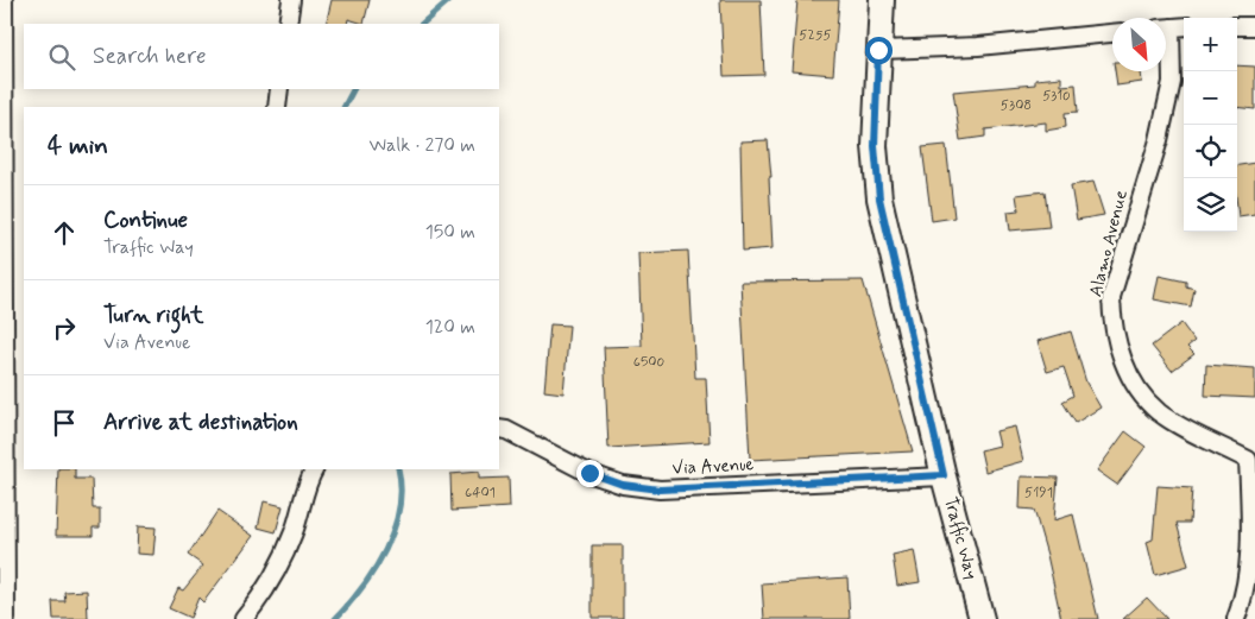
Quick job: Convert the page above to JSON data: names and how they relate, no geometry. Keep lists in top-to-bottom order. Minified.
{"streets":{"street":["Alamo Avenue","Via Avenue","Traffic Way"]},"crossings":[["Via Avenue","Traffic Way"]],"house_numbers":["5255","5310","5308","6500","6401","5191"],"north":"bottom right","page":{"map_buttons":["+","−"],"search":"Search here","heading":["4 min","Walk · 270 m"],"list":[["Continue","Traffic Way","150 m"],["Turn right","Via Avenue","120 m"],"Arrive at destination"]}}
